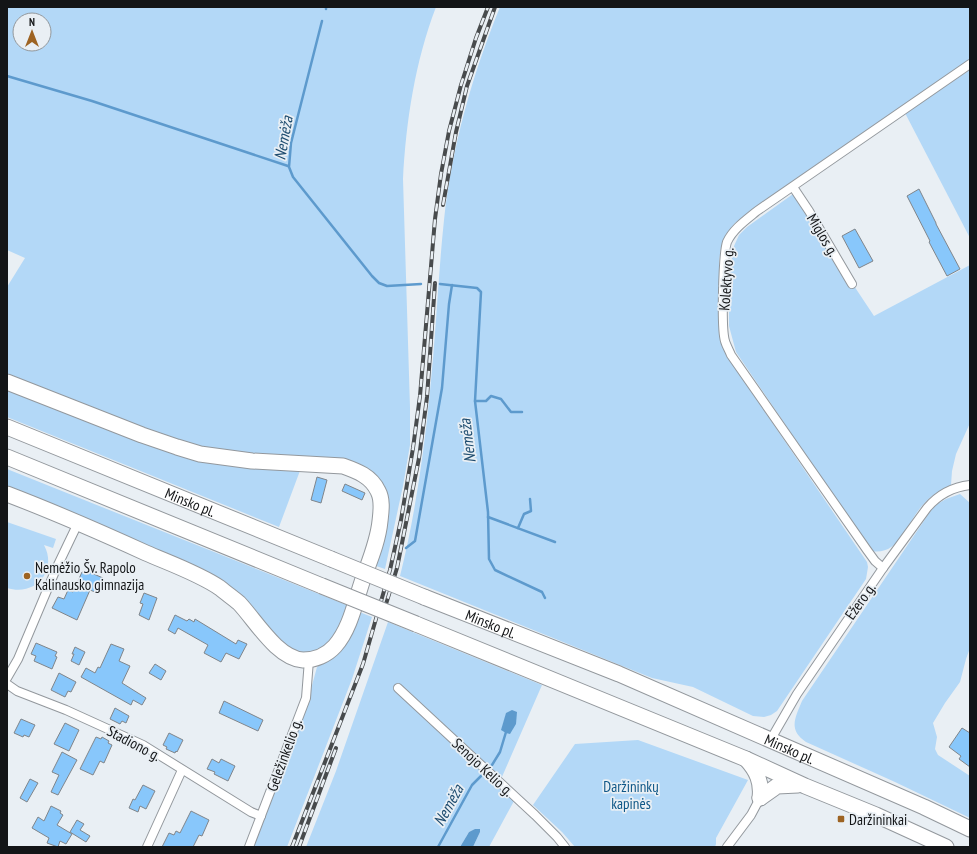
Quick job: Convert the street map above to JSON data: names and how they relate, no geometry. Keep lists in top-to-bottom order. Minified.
{"streets":{"highway":["Minsko pl."],"street":["Miglos g.","Kolektyvo g.","Ežero g.","Stadiono g.","Geležinkelio g.","Senojo Kelio g."]},"crossings":[["Miglos g.","Kolektyvo g."],["Kolektyvo g.","Ežero g."],["Minsko pl.","Ežero g."],["Stadiono g.","Geležinkelio g."]],"water":["Nemėža"],"parks":["Daržininkų kapinės"],"places":{"other":["Nemėžio Šv. Rapolo Kalinausko gimnazija"],"transit":["Daržininkai"]},"north":"top"}
